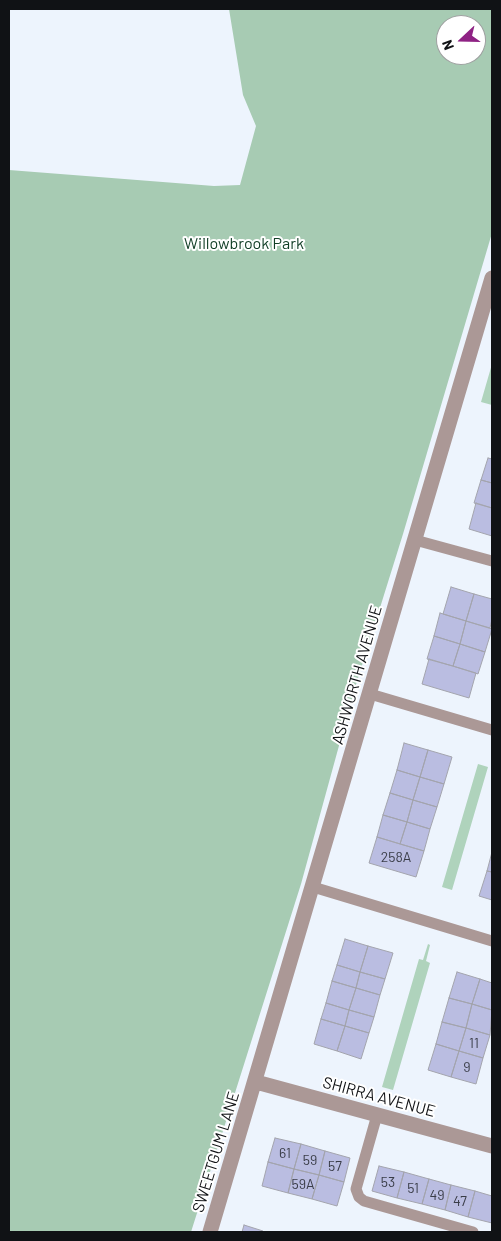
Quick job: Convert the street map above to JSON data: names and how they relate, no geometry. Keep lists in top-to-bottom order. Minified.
{"streets":{"street":["ASHWORTH AVENUE","SHIRRA AVENUE","SWEETGUM LANE"]},"crossings":[["ASHWORTH AVENUE","SHIRRA AVENUE"],["ASHWORTH AVENUE","SWEETGUM LANE"],["SHIRRA AVENUE","SWEETGUM LANE"]],"parks":["Willowbrook Park"],"house_numbers":["258A","11","9","61","59","57","53","59A","51","49","47"],"north":"left"}
